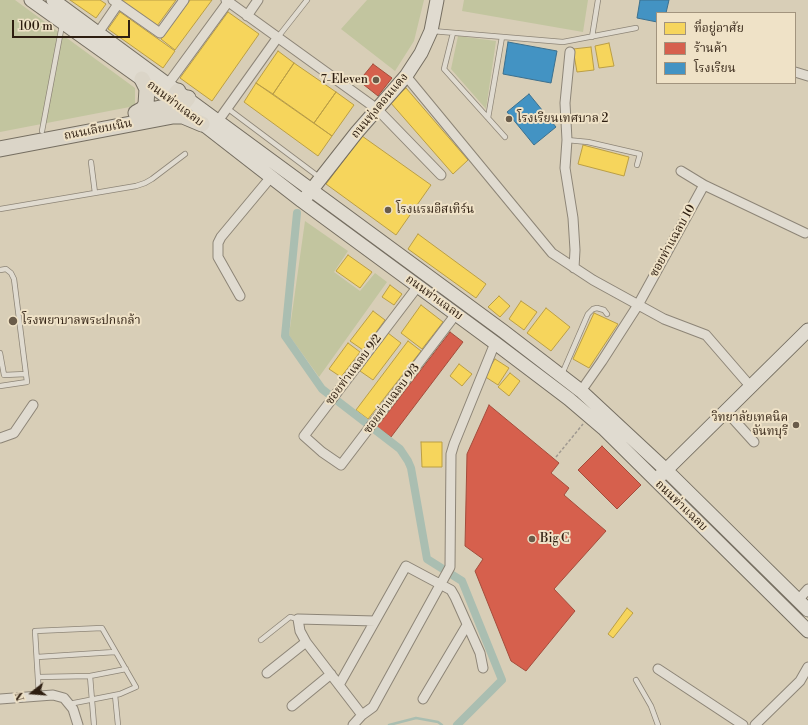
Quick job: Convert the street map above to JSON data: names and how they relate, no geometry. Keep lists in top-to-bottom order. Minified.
{"streets":{"main road":["ถนนท่าแฉลบ","ถนนทุ่งดอนแดง","ถนนเลียบเนิน"],"street":["ซอยท่าแฉลบ 10","ซอยท่าแฉลบ 9/2","ซอยท่าแฉลบ 9/3"]},"crossings":[["ถนนท่าแฉลบ","ถนนทุ่งดอนแดง"],["ถนนท่าแฉลบ","ถนนเลียบเนิน"],["ถนนท่าแฉลบ","ซอยท่าแฉลบ 10"],["ถนนท่าแฉลบ","ซอยท่าแฉลบ 9/2"],["ถนนท่าแฉลบ","ซอยท่าแฉลบ 9/3"],["ซอยท่าแฉลบ 9/2","ซอยท่าแฉลบ 9/3"]],"places":["7-Eleven","โรงเรียนเทศบาล 2","โรงแรมอีสเทิร์น","โรงพยาบาลพระปกเกล้า","วิทยาลัยเทคนิค จันทบุรี","Big C"],"legend":["ที่อยู่อาศัย","ร้านค้า","โรงเรียน"],"scale_bar":"100 m","north":"left"}
